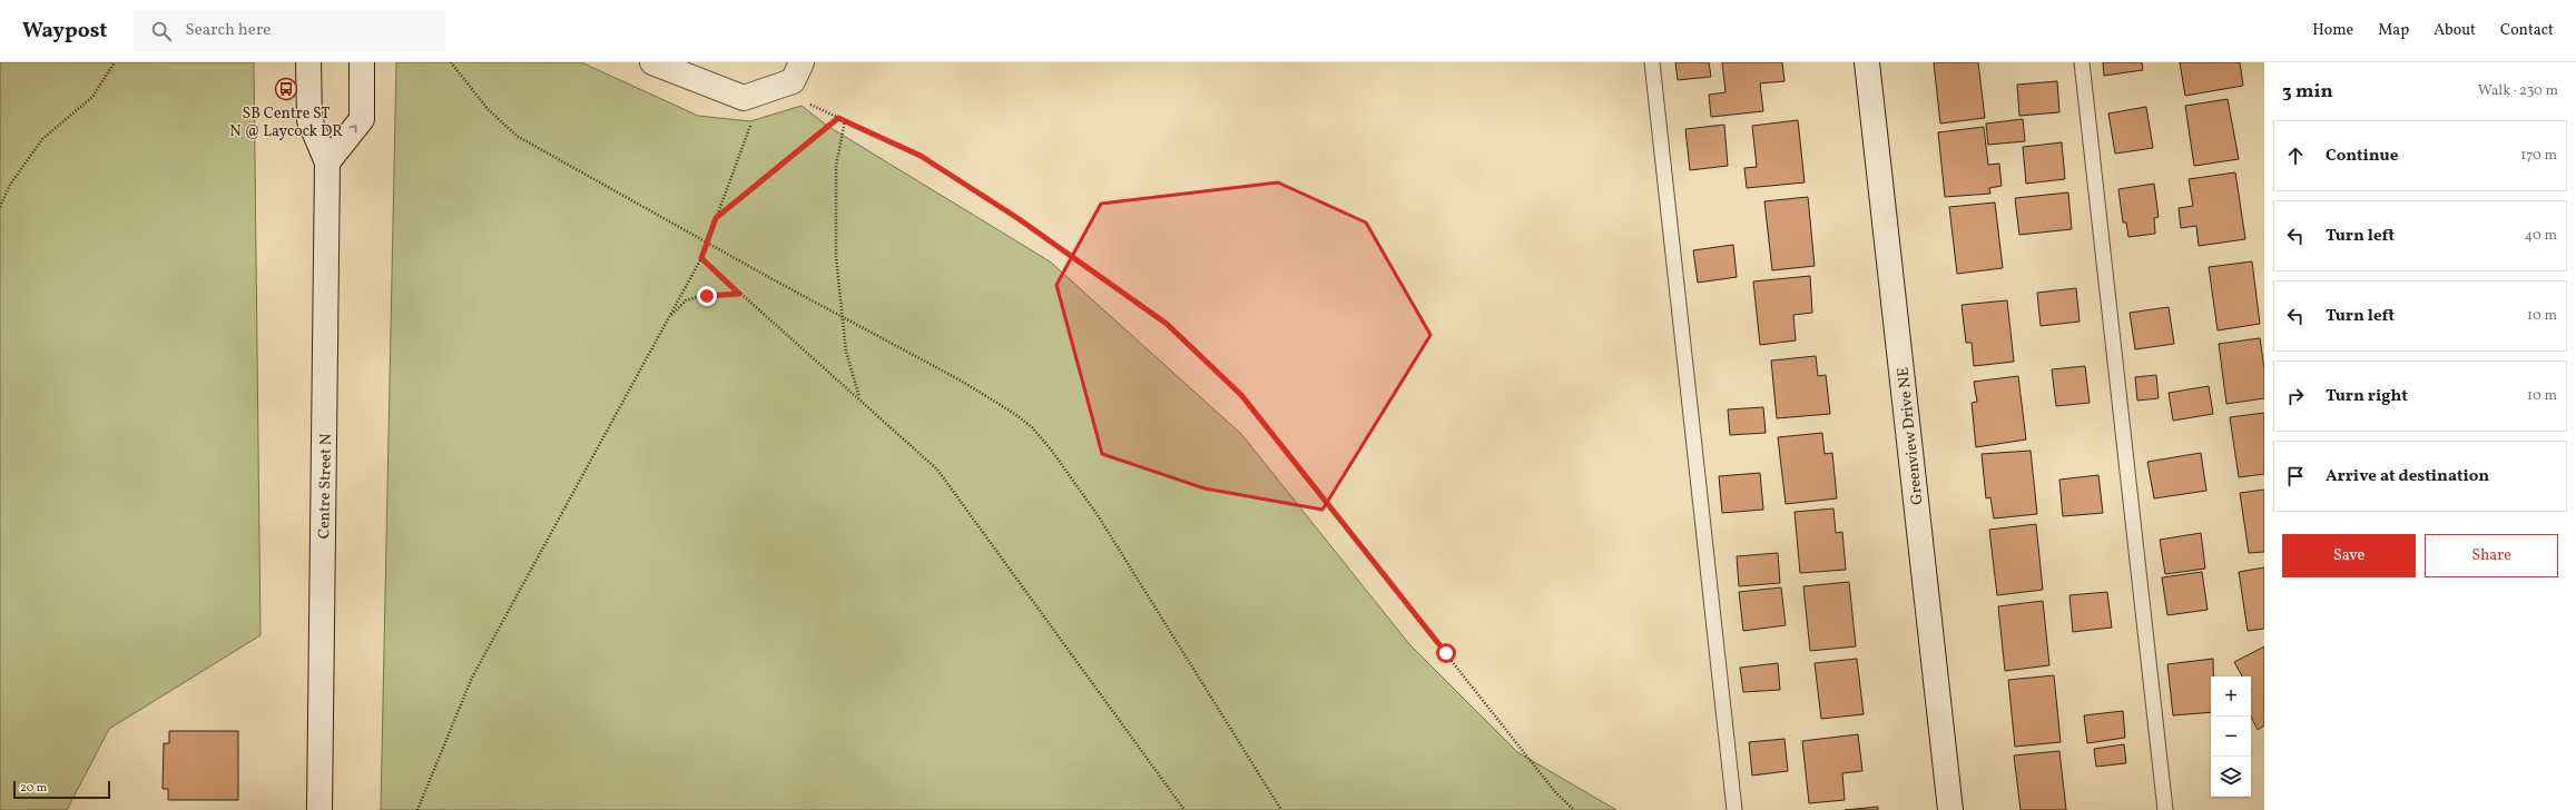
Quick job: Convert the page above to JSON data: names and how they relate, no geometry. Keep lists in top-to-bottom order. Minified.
{"streets":{"street":["Greenview Drive NE","Centre Street N"]},"places":{"bus stop":["SB Centre ST N @ Laycock DR"]},"scale_bar":"20 m","page":{"header":"Waypost","search":"Search here","nav":["Home","Map","About","Contact"],"heading":["3 min","Walk · 230 m"],"list":[["Continue","170 m"],["Turn left","40 m"],["Turn left","10 m"],["Turn right","10 m"],"Arrive at destination"],"buttons":["Save","Share"],"map_buttons":["+","−"],"scale":"20 m"}}
